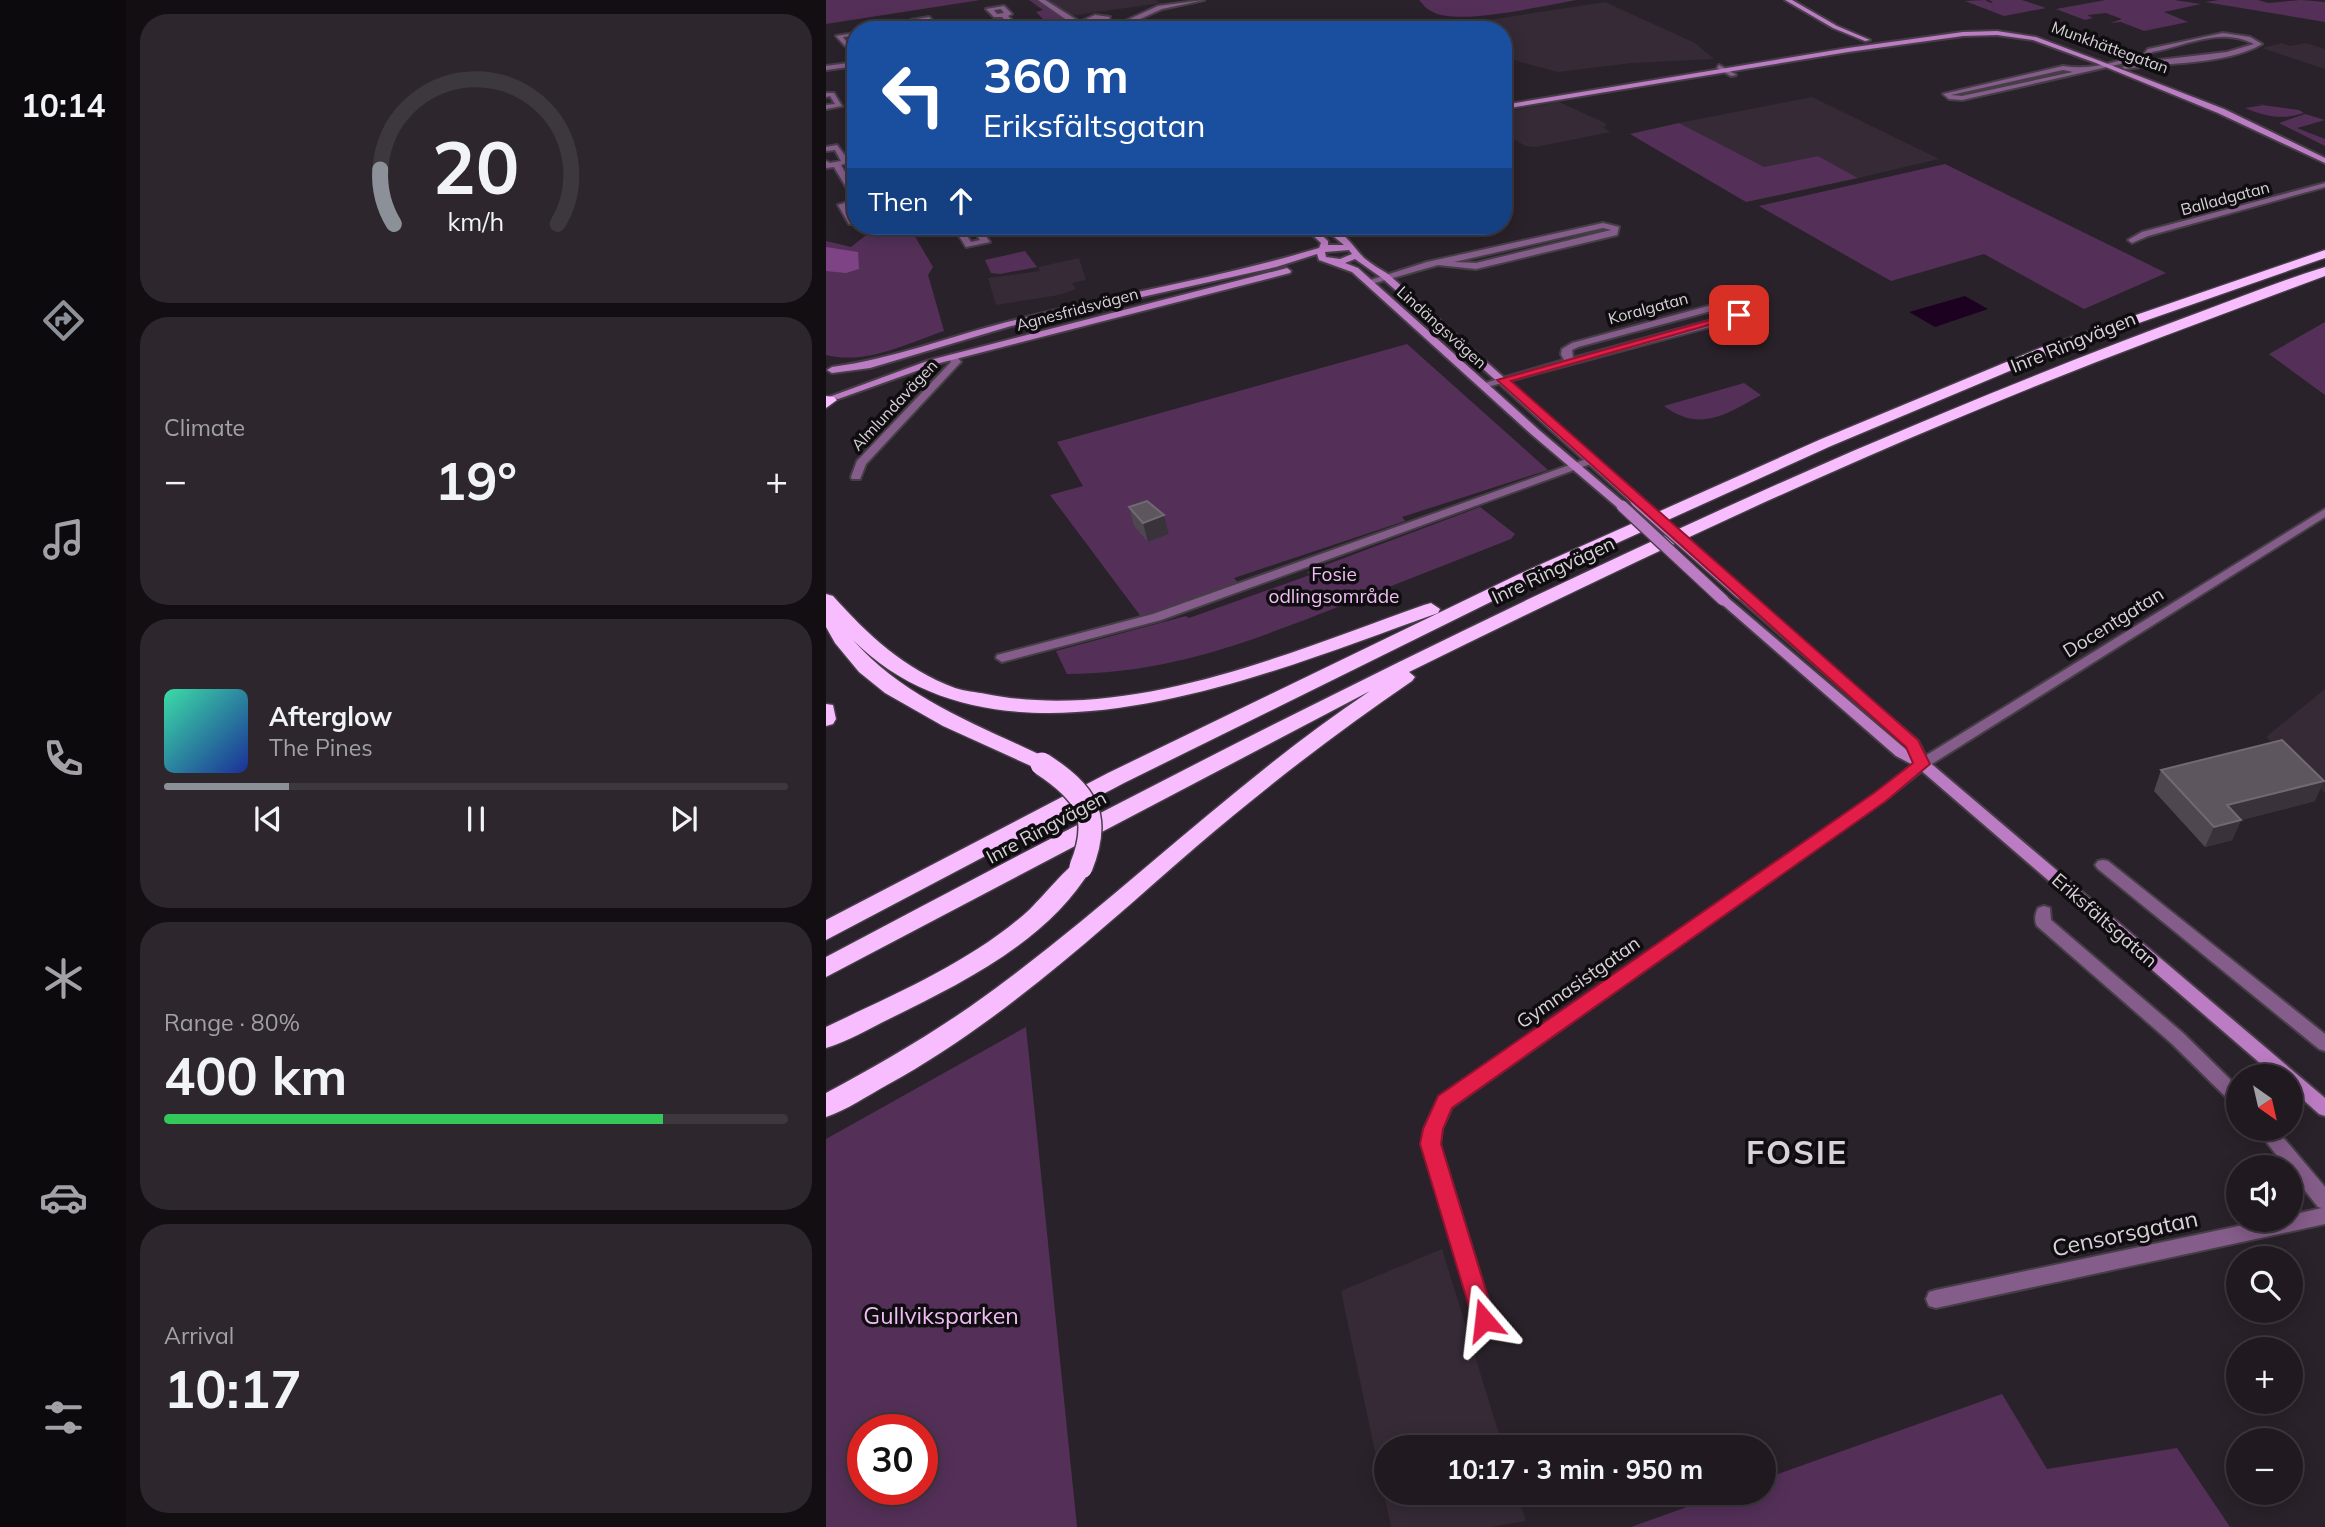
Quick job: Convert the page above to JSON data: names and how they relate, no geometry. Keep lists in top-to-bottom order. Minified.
{"streets":{"highway":["Inre Ringvägen"],"street":["Munkhättegatan","Balladgatan","Koralgatan","Agnesfridsvägen","Lindängsvägen","Almlundavägen","Docentgatan","Eriksfältsgatan","Gymnasistgatan","Censorsgatan"]},"crossings":[["Koralgatan","Lindängsvägen"],["Agnesfridsvägen","Lindängsvägen"],["Agnesfridsvägen","Almlundavägen"],["Lindängsvägen","Eriksfältsgatan"],["Docentgatan","Eriksfältsgatan"],["Docentgatan","Gymnasistgatan"],["Eriksfältsgatan","Gymnasistgatan"]],"districts":["FOSIE"],"parks":["Fosie odlingsområde","Gullviksparken"],"north":"bottom right","page":{"tabs":"10:14","turn":["360 m","Eriksfältsgatan"],"then":"Then","tile":["Climate",["Range · 80%","400 km"],["Arrival","10:17"]],"heat":["−","19°","+"],"song":["Afterglow","The Pines"],"map_buttons":["+","−"],"limit":"30","trip":"10:17 · 3 min · 950 m","gauge":["20","km/h"]}}
